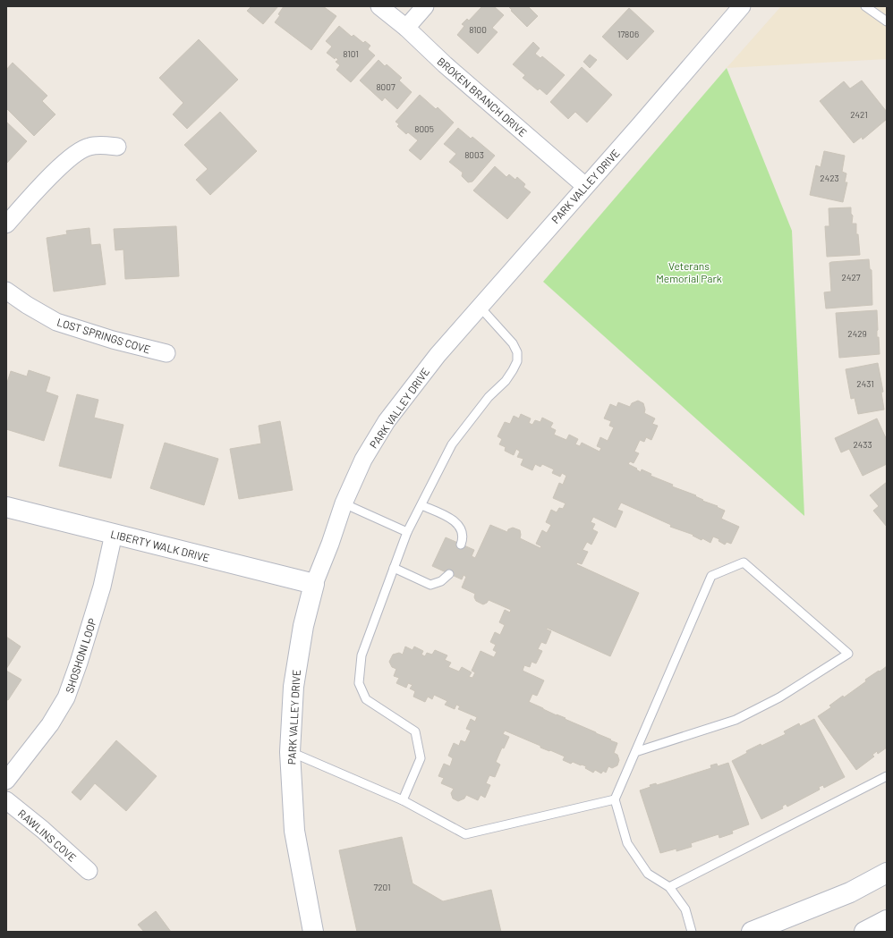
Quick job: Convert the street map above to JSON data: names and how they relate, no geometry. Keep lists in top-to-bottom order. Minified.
{"streets":{"street":["BROKEN BRANCH DRIVE","PARK VALLEY DRIVE","LOST SPRINGS COVE","LIBERTY WALK DRIVE","SHOSHONI LOOP","RAWLINS COVE"]},"crossings":[["BROKEN BRANCH DRIVE","PARK VALLEY DRIVE"],["PARK VALLEY DRIVE","LIBERTY WALK DRIVE"],["LIBERTY WALK DRIVE","SHOSHONI LOOP"]],"parks":["Veterans Memorial Park"],"house_numbers":["8100","17806","8101","8007","2421","8005","8003","2423","2427","2429","2431","2433","7201"]}
